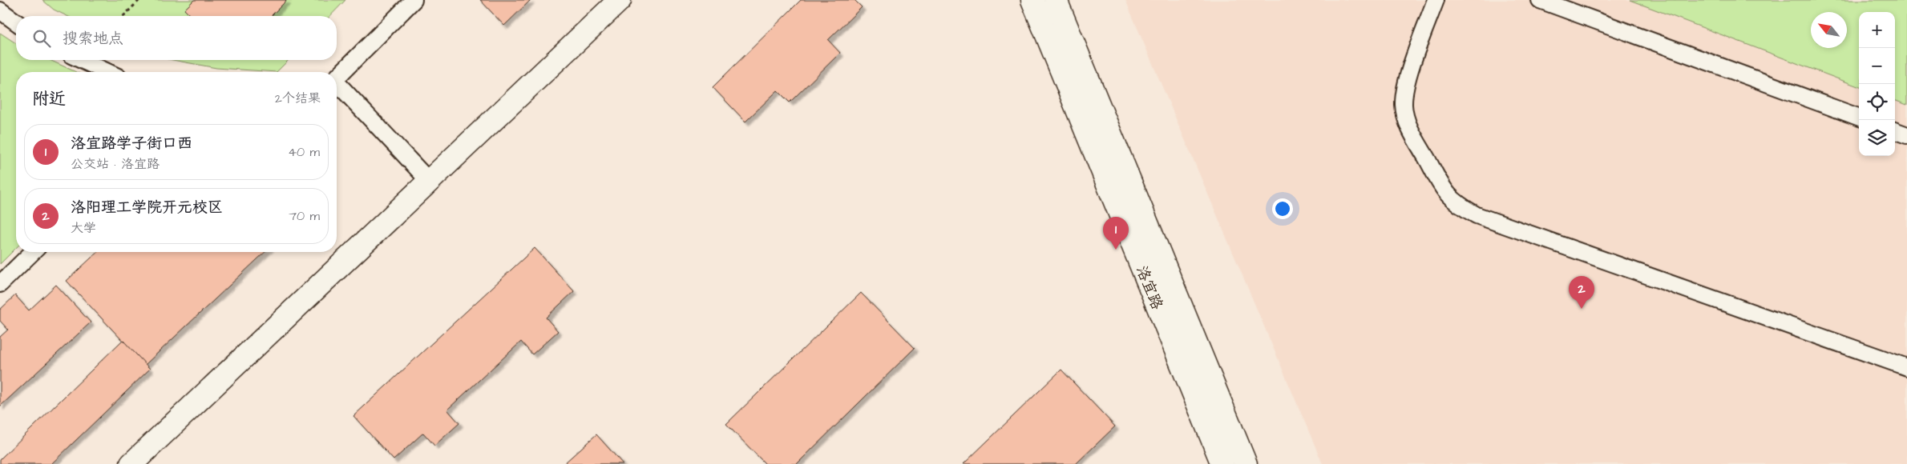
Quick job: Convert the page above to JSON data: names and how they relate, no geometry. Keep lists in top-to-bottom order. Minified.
{"streets":{"street":["洛宜路"]},"north":"top left","page":{"map_buttons":["+","−"],"search":"搜索地点","heading":["附近","2个结果"],"list":[{"mark":"1","name":"洛宜路学子街口西","note":"公交站 · 洛宜路","value":"40 m"},{"mark":"2","name":"洛阳理工学院开元校区","note":"大学","value":"70 m"}],"pins":["1","2"]}}
